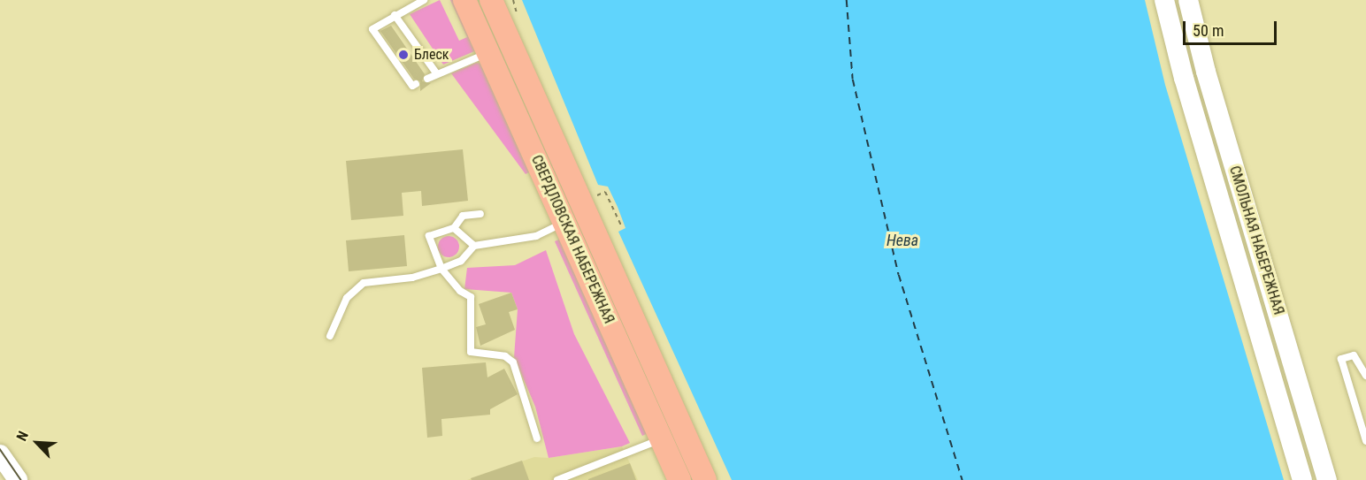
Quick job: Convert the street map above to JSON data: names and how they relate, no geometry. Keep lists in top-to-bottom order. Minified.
{"streets":{"main road":["СВЕРДЛОВСКАЯ НАБЕРЕЖНАЯ","СМОЛЬНАЯ НАБЕРЕЖНАЯ"]},"water":["Нева"],"places":["Блеск"],"scale_bar":"50 m","north":"top left"}
